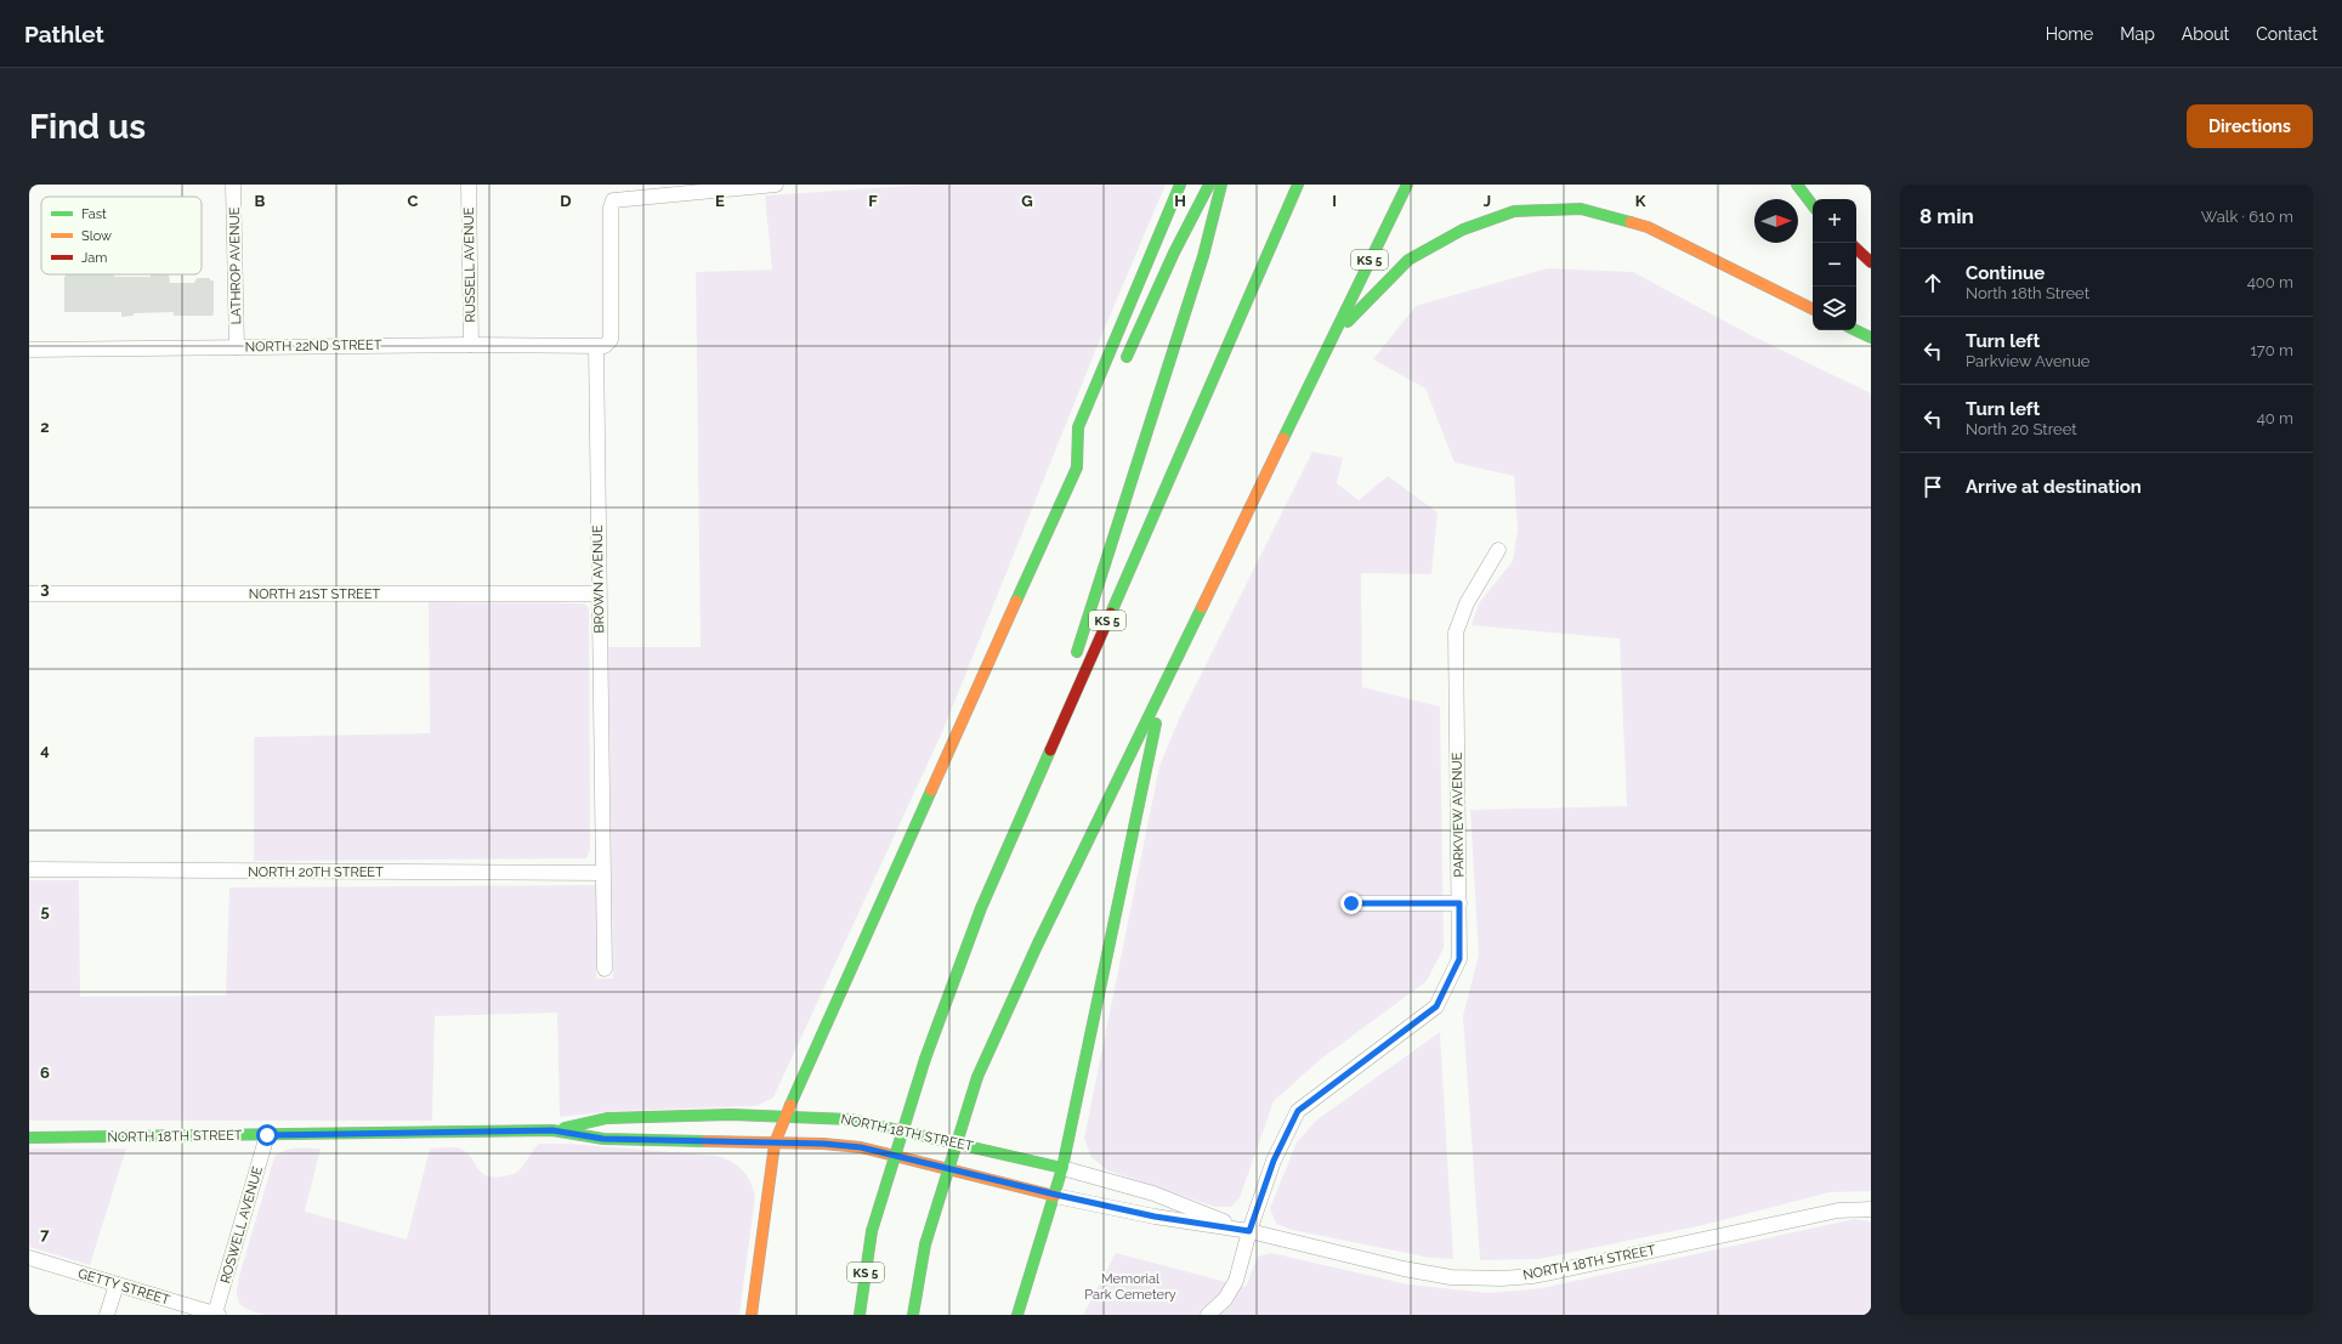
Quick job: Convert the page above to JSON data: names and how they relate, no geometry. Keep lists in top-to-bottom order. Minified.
{"streets":{"main road":["KS 5","NORTH 18TH STREET"],"street":["RUSSELL AVENUE","LATHROP AVENUE","NORTH 22ND STREET","BROWN AVENUE","NORTH 21ST STREET","PARKVIEW AVENUE","NORTH 20TH STREET","ROSWELL AVENUE","GETTY STREET"]},"crossings":[["RUSSELL AVENUE","NORTH 22ND STREET"],["LATHROP AVENUE","NORTH 22ND STREET"],["NORTH 22ND STREET","BROWN AVENUE"],["BROWN AVENUE","NORTH 21ST STREET"],["BROWN AVENUE","NORTH 20TH STREET"],["PARKVIEW AVENUE","NORTH 18TH STREET"],["NORTH 18TH STREET","ROSWELL AVENUE"],["ROSWELL AVENUE","GETTY STREET"]],"parks":["Memorial Park Cemetery"],"legend":["Fast","Slow","Jam"],"north":"right","page":{"header":"Pathlet","nav":["Home","Map","About","Contact"],"buttons":"Directions","title":"Find us","heading":["8 min","Walk · 610 m"],"map_buttons":["+","−"],"list":[["Continue","North 18th Street","400 m"],["Turn left","Parkview Avenue","170 m"],["Turn left","North 20 Street","40 m"],"Arrive at destination"]},"grid":{"columns":["B","C","D","E","F","G","H","I","J","K"],"rows":["2","3","4","5","6","7"]}}
